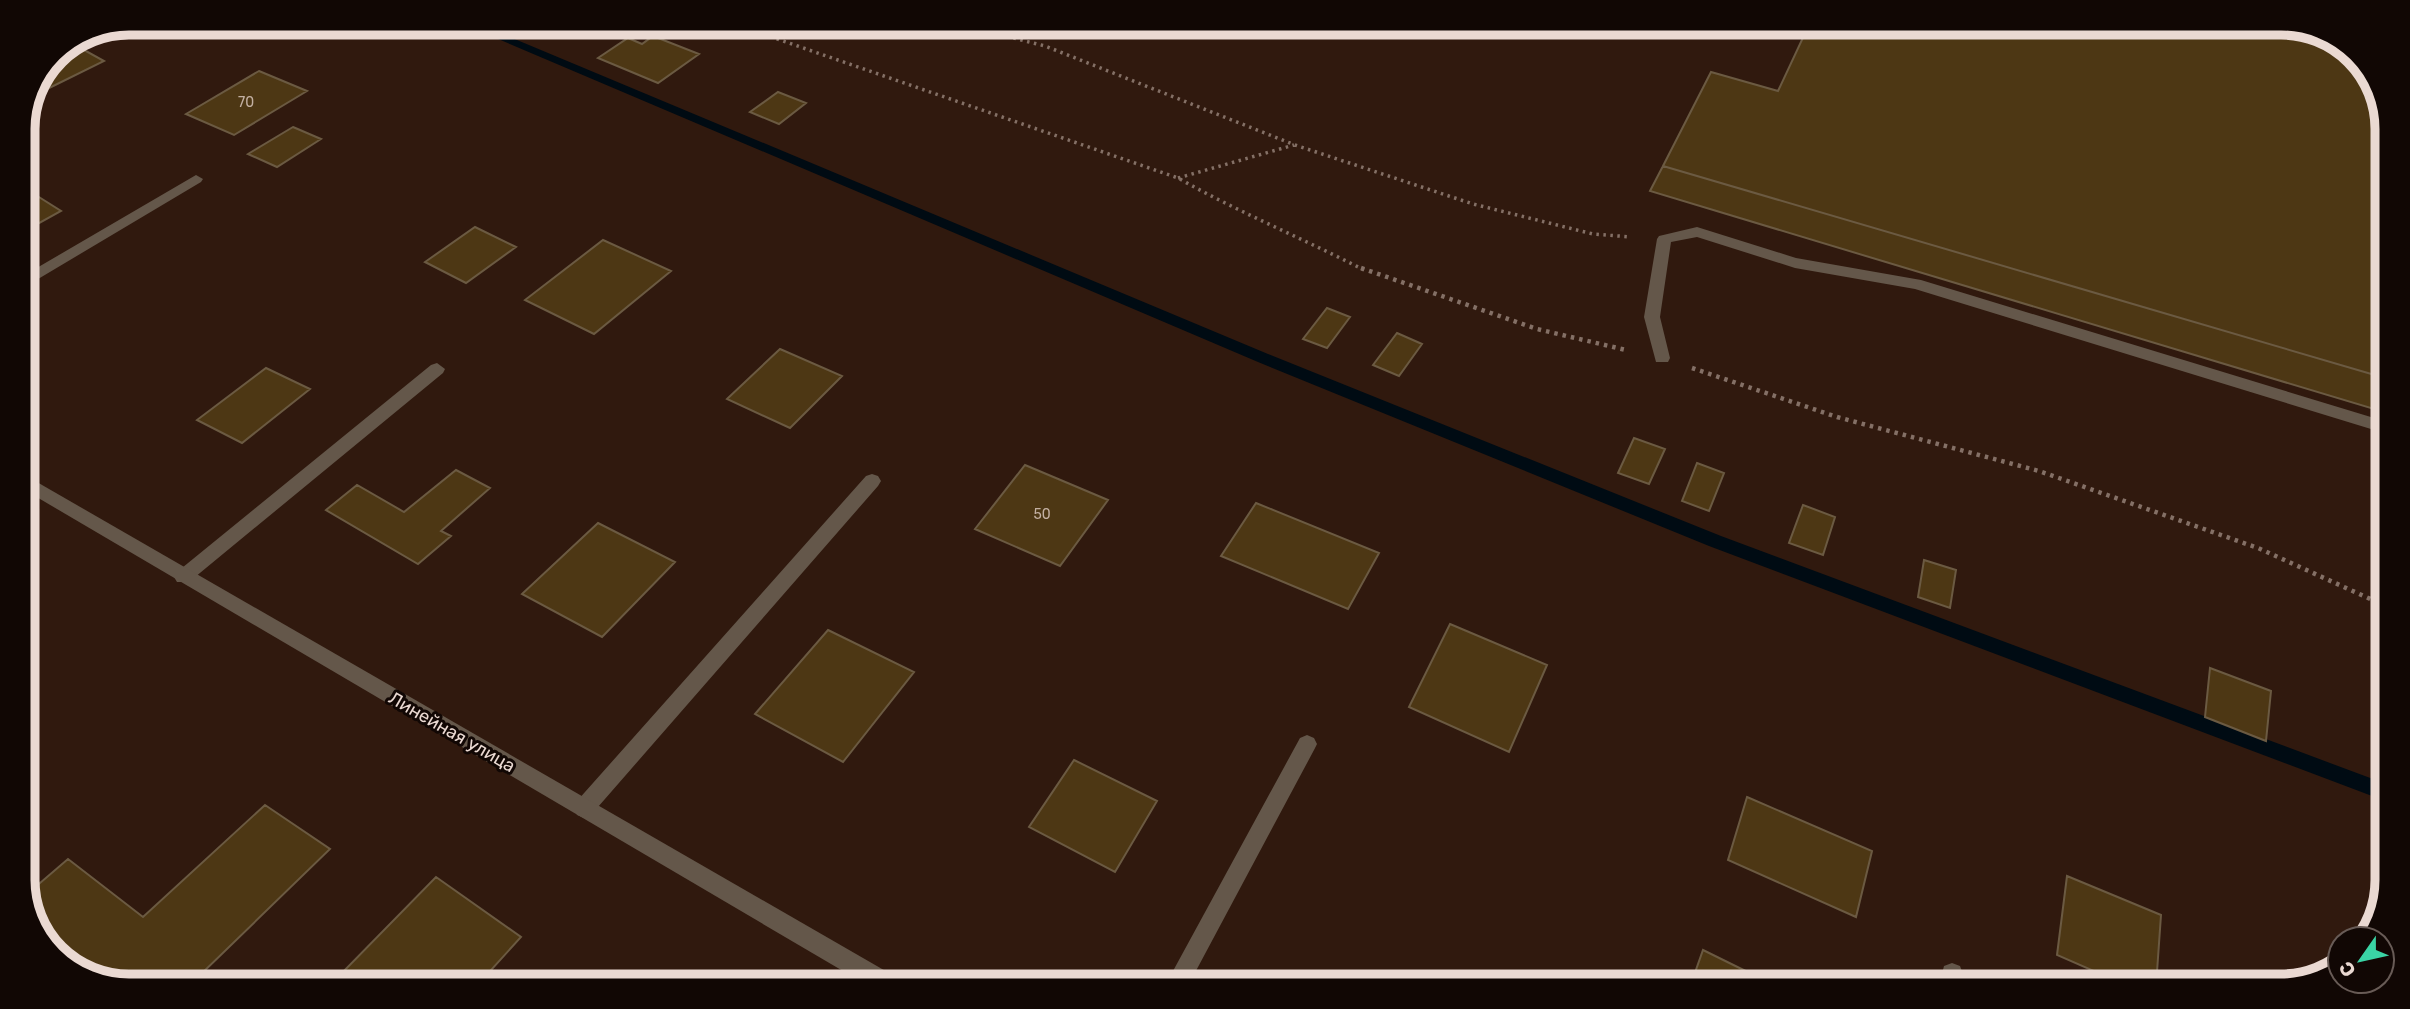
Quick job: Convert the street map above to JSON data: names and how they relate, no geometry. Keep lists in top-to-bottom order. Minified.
{"streets":{"street":["Линейная улица"]},"house_numbers":["70","50"],"north":"bottom left"}
